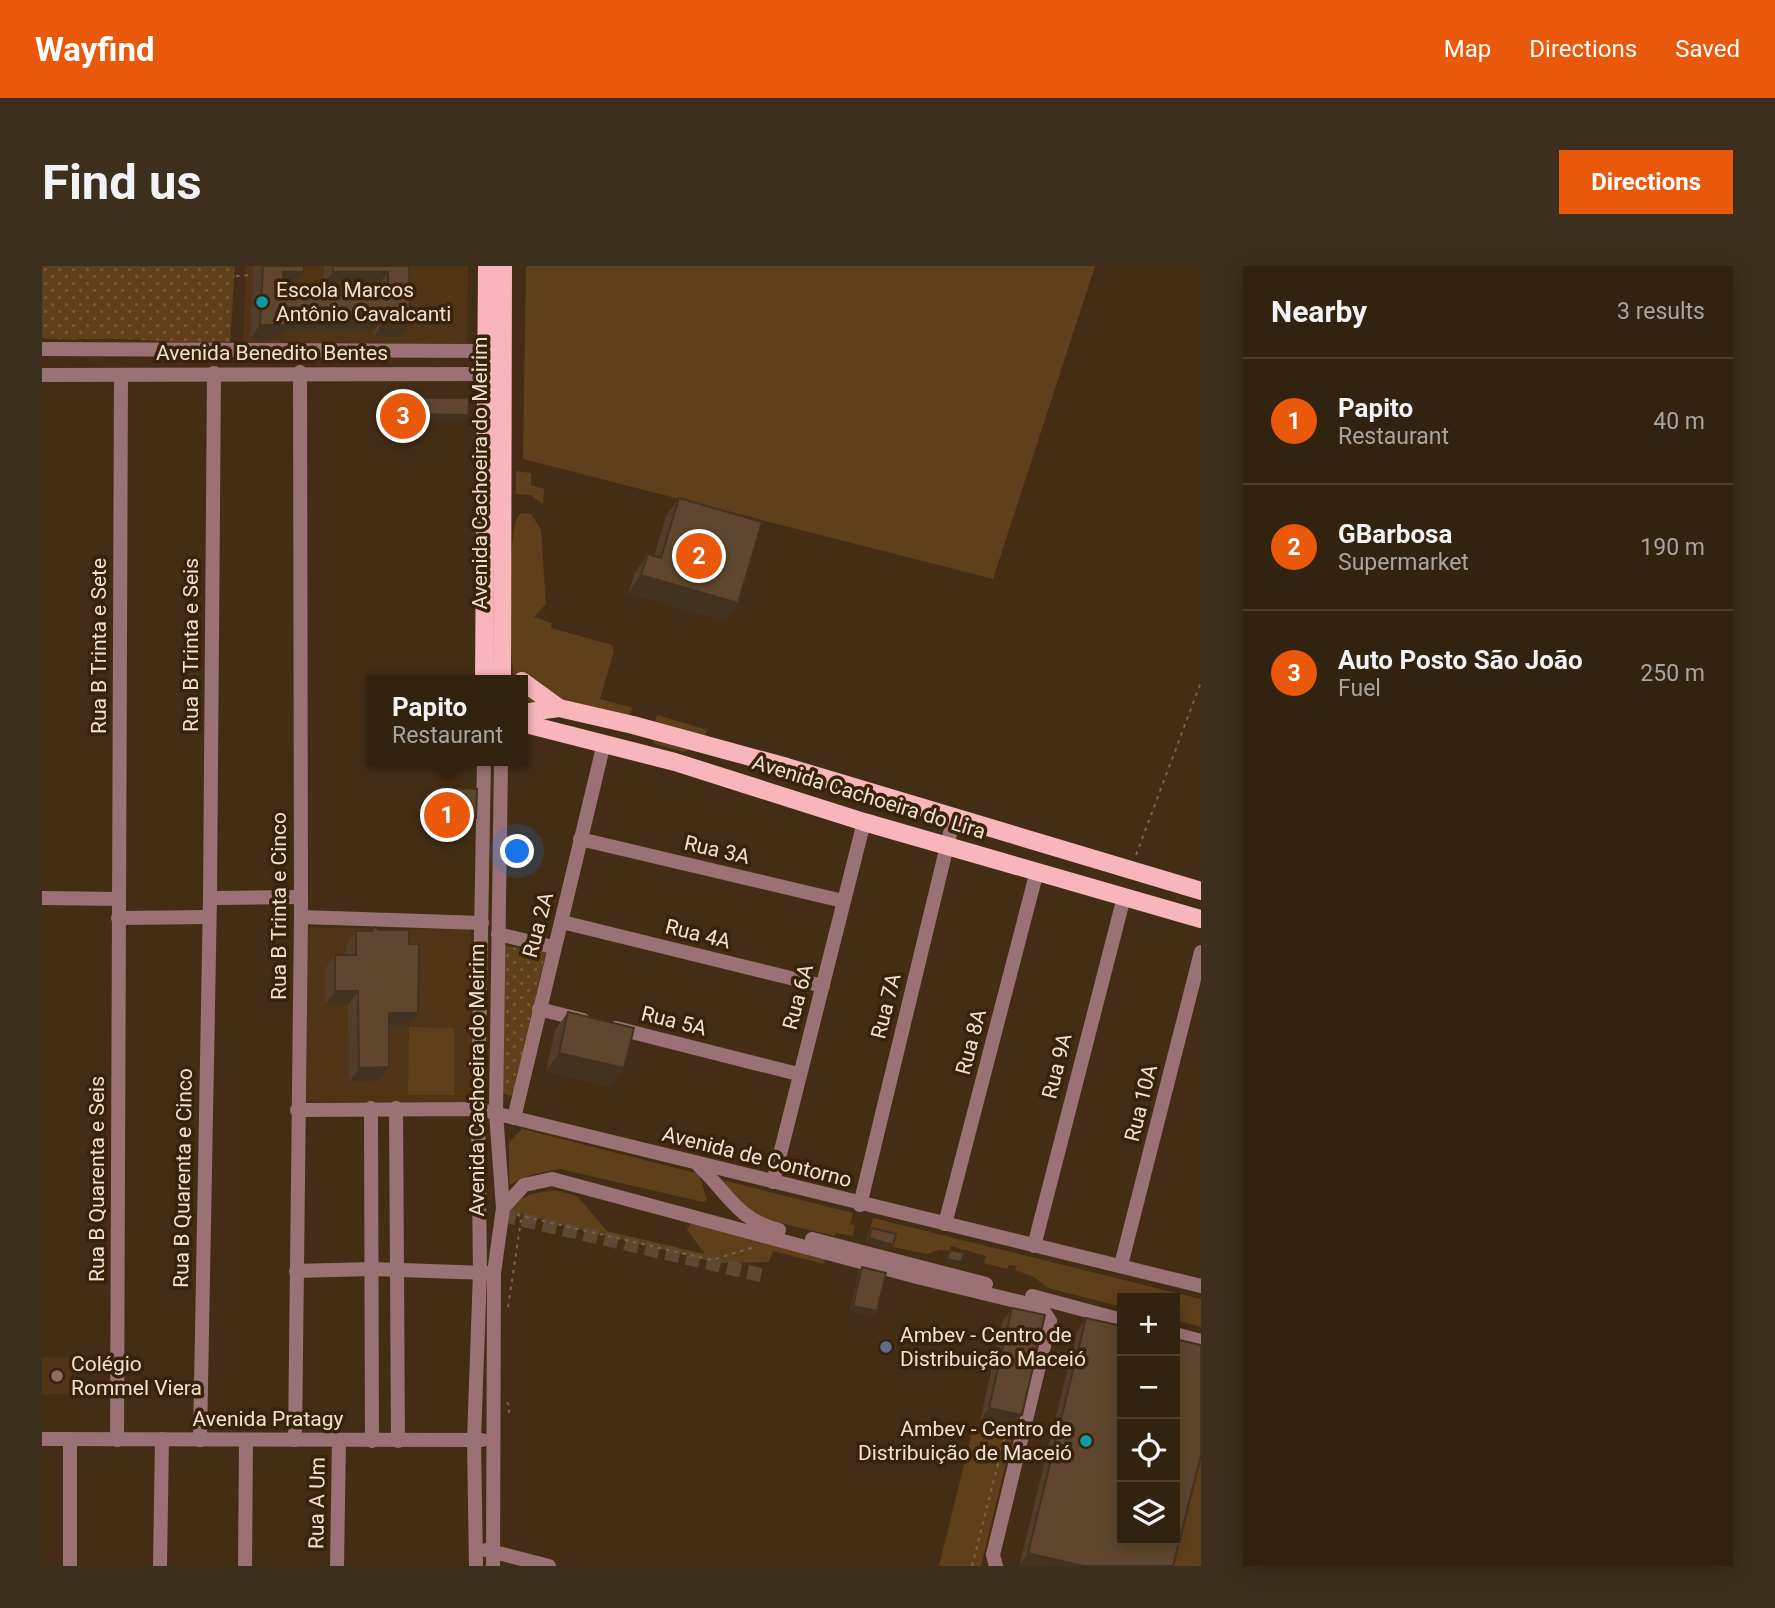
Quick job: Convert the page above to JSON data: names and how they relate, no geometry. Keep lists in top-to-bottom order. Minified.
{"streets":{"main road":["Avenida Cachoeira do Meirim","Avenida Cachoeira do Lira"],"street":["Avenida Benedito Bentes","Rua B Trinta e Seis","Rua B Trinta e Sete","Rua 3A","Rua B Trinta e Cinco","Rua 2A","Rua 4A","Rua 6A","Rua 7A","Rua 5A","Rua 8A","Rua 9A","Rua 10A","Avenida de Contorno","Rua B Quarenta e Cinco","Rua B Quarenta e Seis","Avenida Pratagy","Rua A Um"]},"crossings":[["Avenida Benedito Bentes","Avenida Cachoeira do Meirim"],["Avenida Benedito Bentes","Rua B Trinta e Seis"],["Avenida Benedito Bentes","Rua B Trinta e Sete"],["Avenida Benedito Bentes","Rua B Trinta e Cinco"],["Avenida Cachoeira do Meirim","Avenida de Contorno"],["Avenida Cachoeira do Meirim","Avenida Pratagy"],["Rua B Trinta e Seis","Rua B Quarenta e Cinco"],["Rua B Trinta e Sete","Rua B Quarenta e Seis"],["Avenida Cachoeira do Lira","Rua 2A"],["Avenida Cachoeira do Lira","Rua 6A"],["Avenida Cachoeira do Lira","Rua 7A"],["Avenida Cachoeira do Lira","Rua 8A"],["Avenida Cachoeira do Lira","Rua 9A"],["Rua 3A","Rua 2A"],["Rua 3A","Rua 6A"],["Rua B Trinta e Cinco","Avenida de Contorno"],["Rua B Trinta e Cinco","Avenida Pratagy"],["Rua 2A","Rua 4A"],["Rua 2A","Rua 5A"],["Rua 2A","Avenida de Contorno"],["Rua 4A","Rua 6A"],["Rua 6A","Rua 5A"],["Rua 6A","Avenida de Contorno"],["Rua 7A","Avenida de Contorno"],["Rua 8A","Avenida de Contorno"],["Rua 9A","Avenida de Contorno"],["Rua 10A","Avenida de Contorno"],["Rua B Quarenta e Cinco","Avenida Pratagy"],["Rua B Quarenta e Seis","Avenida Pratagy"],["Avenida Pratagy","Rua A Um"]],"places":["Escola Marcos Antônio Cavalcanti","Ambev - Centro de Distribuição Maceió","Colégio Rommel Viera","Ambev - Centro de Distribuição de Maceió"],"page":{"header":"Wayfind","nav":["Map","Directions","Saved"],"buttons":"Directions","title":"Find us","heading":["Nearby","3 results"],"list":[{"mark":"1","name":"Papito","note":"Restaurant","value":"40 m"},{"mark":"2","name":"GBarbosa","note":"Supermarket","value":"190 m"},{"mark":"3","name":"Auto Posto São João","note":"Fuel","value":"250 m"}],"pins":["3","2","1"],"popup":["Papito","Restaurant"],"map_buttons":["+","−"]}}
